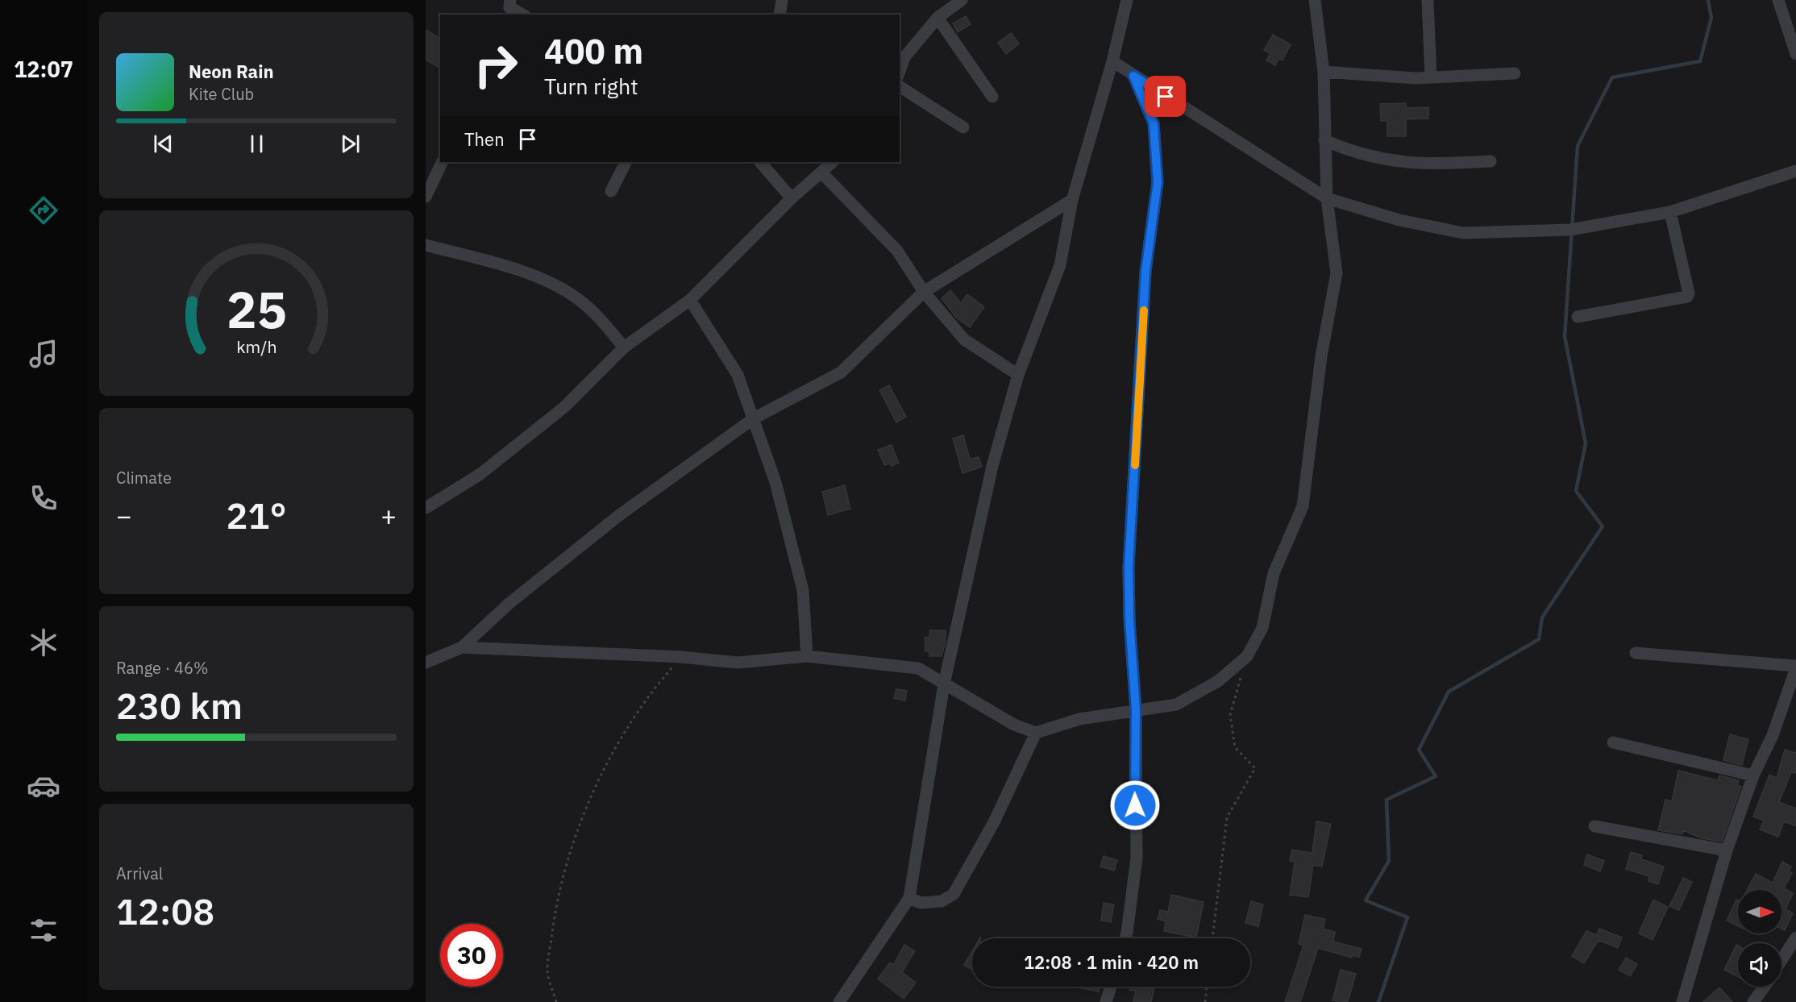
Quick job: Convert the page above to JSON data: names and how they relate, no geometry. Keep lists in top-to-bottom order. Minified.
{"north":"right","page":{"tabs":"12:07","turn":["400 m","Turn right"],"song":["Neon Rain","Kite Club"],"then":"Then","tile":["Climate",["Range · 46%","230 km"],["Arrival","12:08"]],"heat":["−","21°","+"],"limit":"30","trip":"12:08 · 1 min · 420 m","gauge":["25","km/h"]}}
